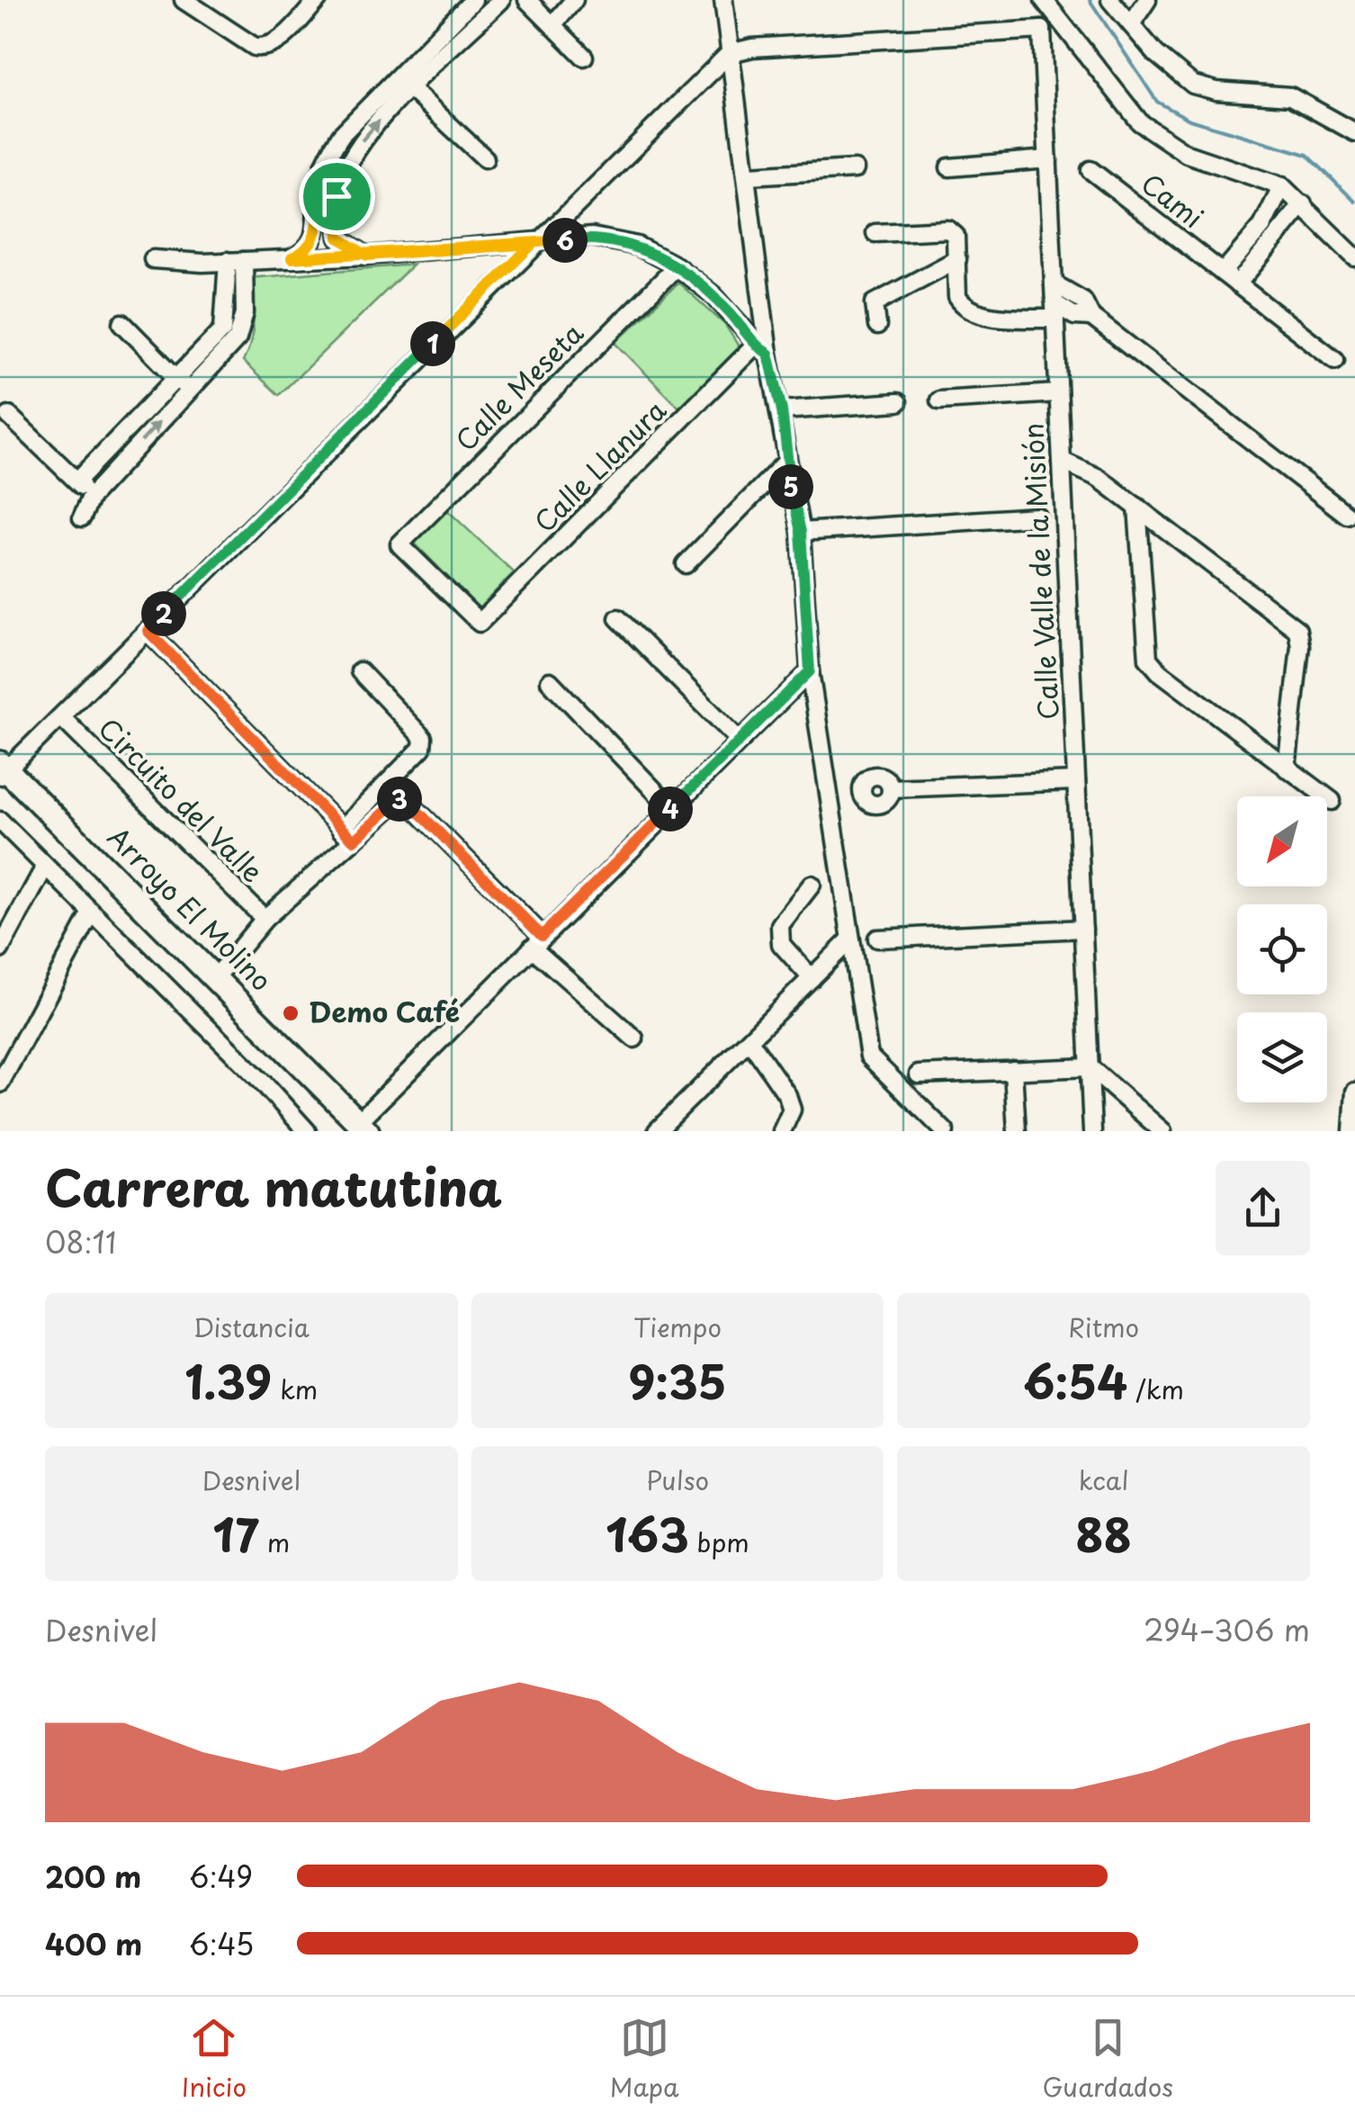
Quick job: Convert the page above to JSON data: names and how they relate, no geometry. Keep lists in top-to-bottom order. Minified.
{"streets":{"street":["Cami","Calle Meseta","Calle Llanura","Calle Valle de la Misión","Circuito del Valle","Arroyo El Molino"]},"crossings":[["Calle Meseta","Calle Llanura"],["Circuito del Valle","Arroyo El Molino"]],"places":["Demo Café"],"north":"bottom left","page":{"pins":["6","1","5","2","3","4"],"heading":["Carrera matutina","08:11"],"stats":[["Distancia","1.39 km"],["Tiempo","9:35"],["Ritmo","6:54 /km"],["Desnivel","17 m"],["Pulso","163 bpm"],["kcal","88"]],"chart":["Desnivel","294–306 m"],"list":[{"name":"200 m","note":"6:49"},{"name":"400 m","note":"6:45"}],"tabs":["Inicio","Mapa","Guardados"]}}
